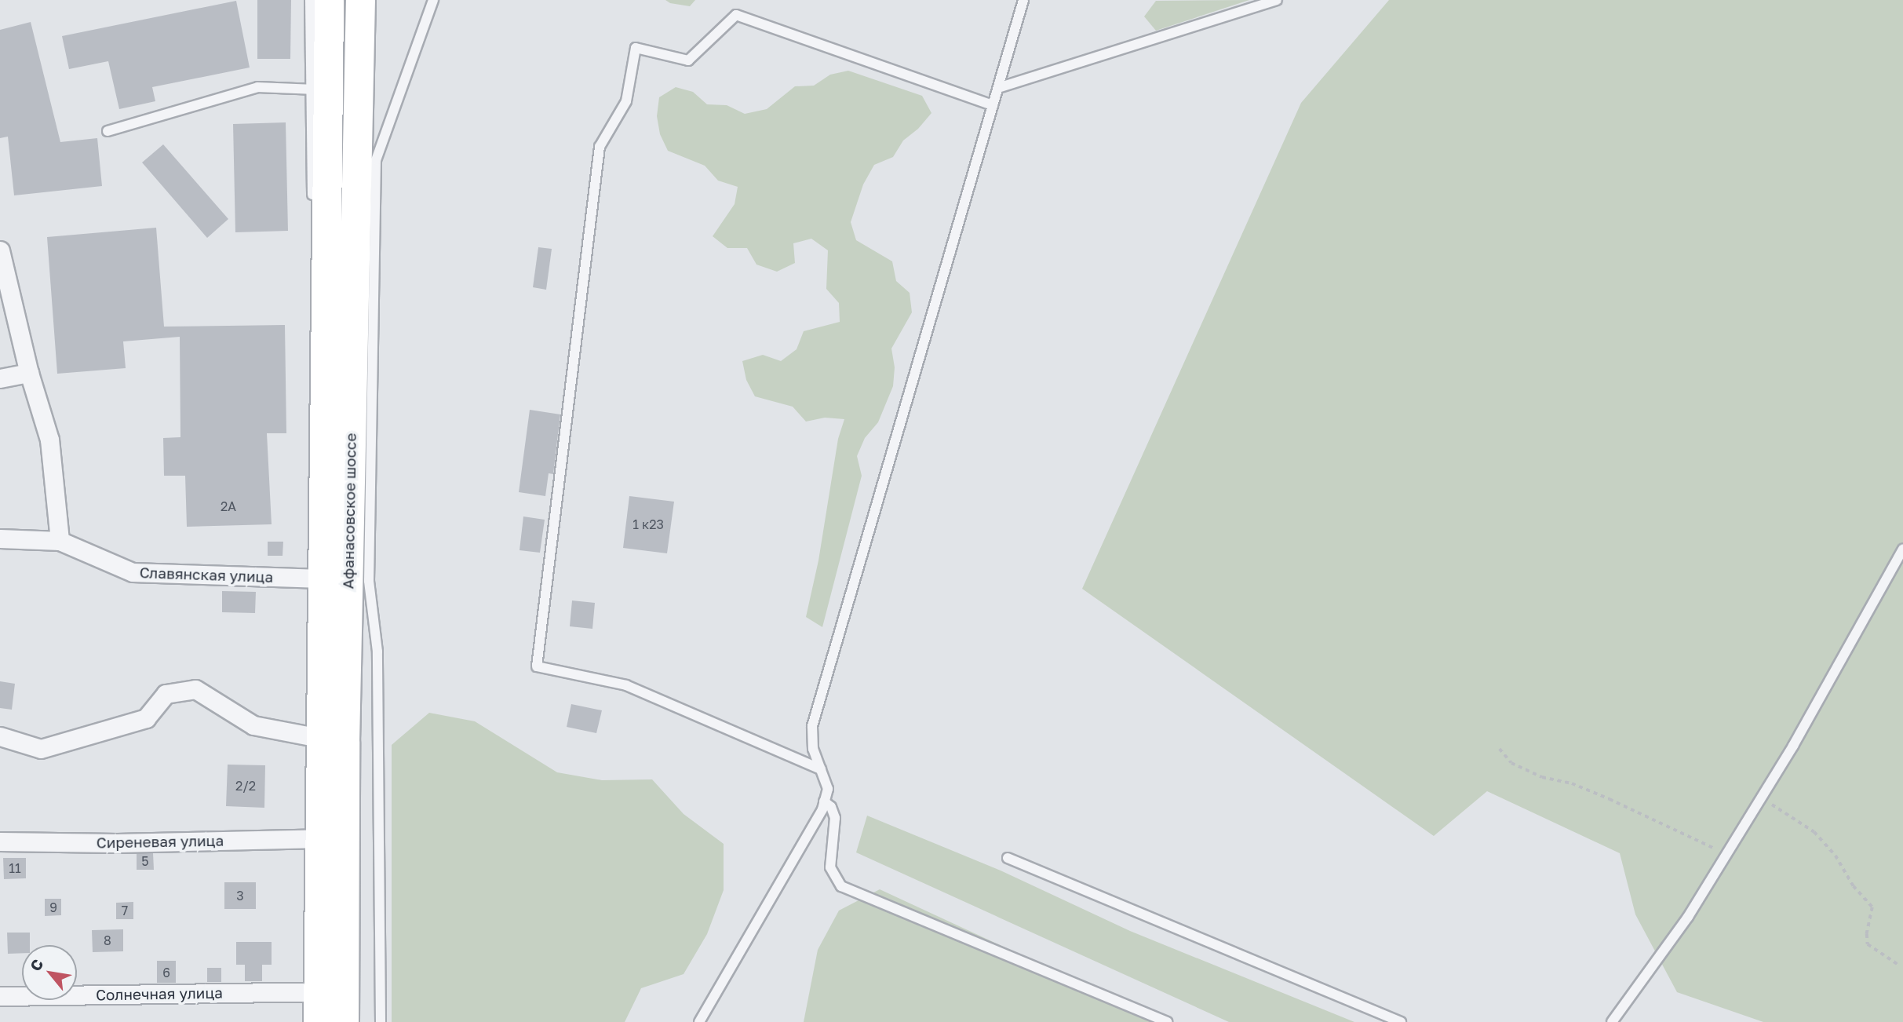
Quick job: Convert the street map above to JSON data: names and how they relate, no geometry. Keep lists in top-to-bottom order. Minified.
{"streets":{"main road":["Афанасовское шоссе"],"street":["Славянская улица","Сиреневая улица","Солнечная улица"]},"crossings":[["Афанасовское шоссе","Славянская улица"],["Афанасовское шоссе","Сиреневая улица"],["Афанасовское шоссе","Солнечная улица"]],"house_numbers":["2А","1 к23","2/2","5","11","3","9","7","8","6"],"north":"top left"}
